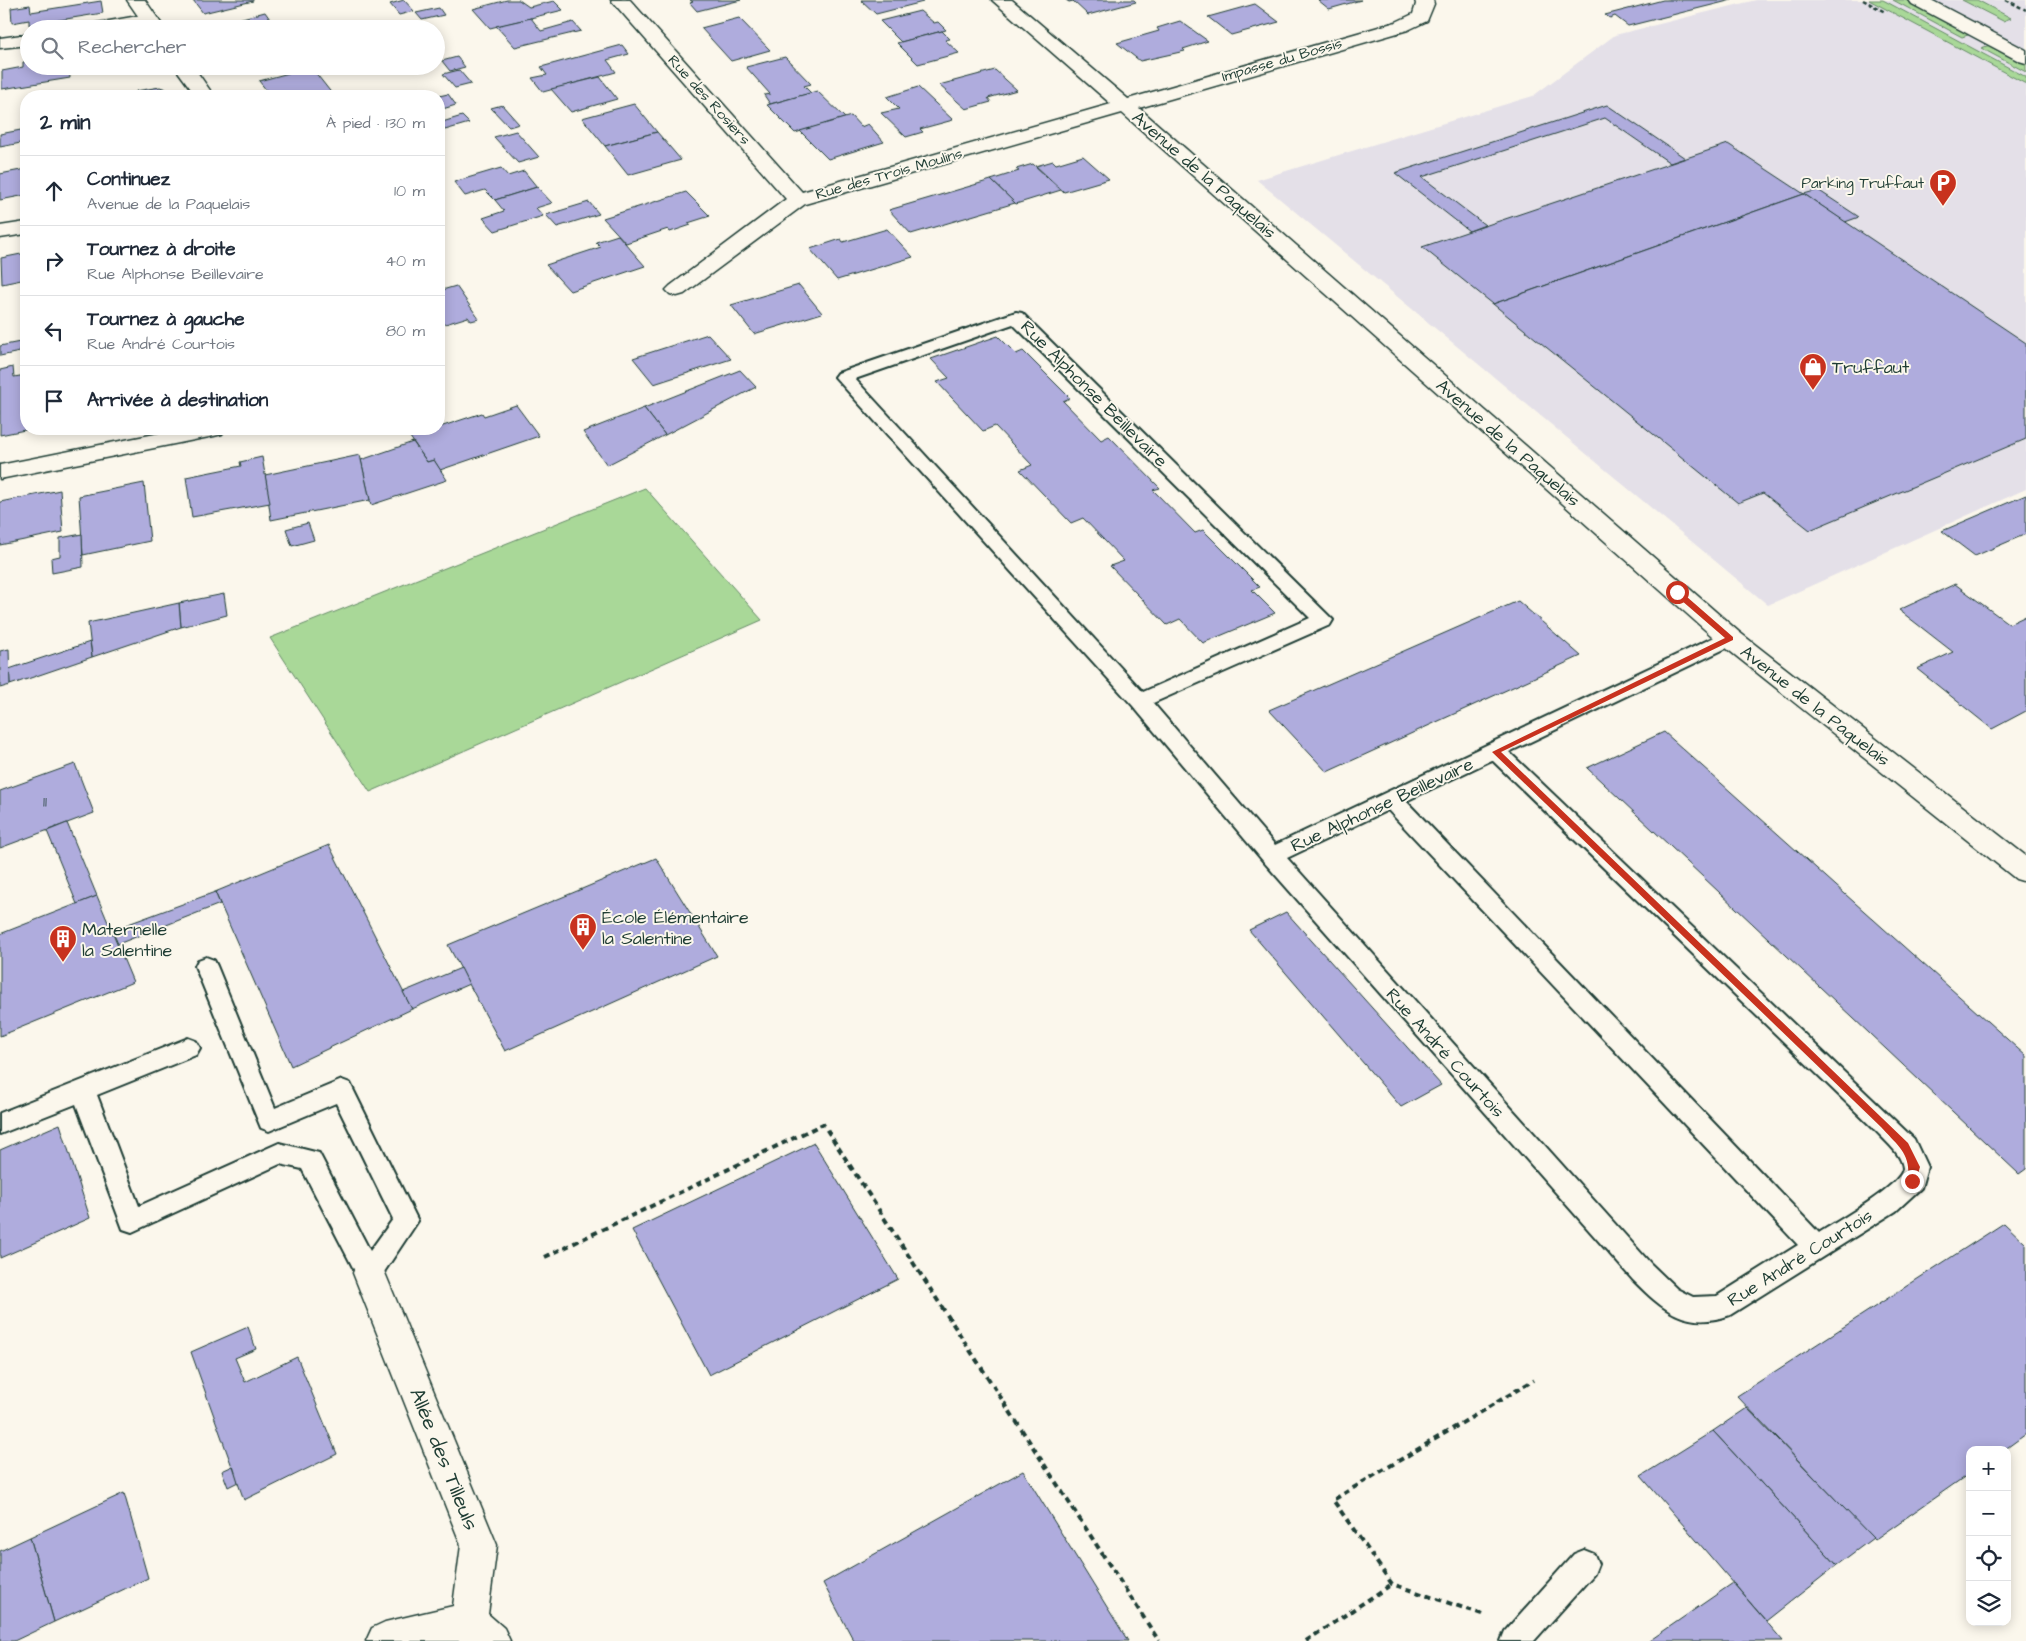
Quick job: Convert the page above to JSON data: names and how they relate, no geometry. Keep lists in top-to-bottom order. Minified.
{"streets":{"street":["Impasse du Bossis","Rue des Rosiers","Rue des Trois Moulins","Avenue de la Paquelais","Allée des Tilleuls"],"lane":["Rue Alphonse Beillevaire","Rue André Courtois"]},"crossings":[["Impasse du Bossis","Rue des Trois Moulins"],["Impasse du Bossis","Avenue de la Paquelais"],["Rue des Rosiers","Rue des Trois Moulins"],["Rue des Trois Moulins","Avenue de la Paquelais"],["Avenue de la Paquelais","Rue Alphonse Beillevaire"],["Rue Alphonse Beillevaire","Rue André Courtois"]],"places":{"parking":["Parking Truffaut"],"shop":["Truffaut"],"building":["École Élémentaire la Salentine","Maternelle la Salentine"]},"house_numbers":["11"],"page":{"search":"Rechercher","heading":["2 min","À pied · 130 m"],"list":[["Continuez","Avenue de la Paquelais","10 m"],["Tournez à droite","Rue Alphonse Beillevaire","40 m"],["Tournez à gauche","Rue André Courtois","80 m"],"Arrivée à destination"],"map_buttons":["+","−"]}}
